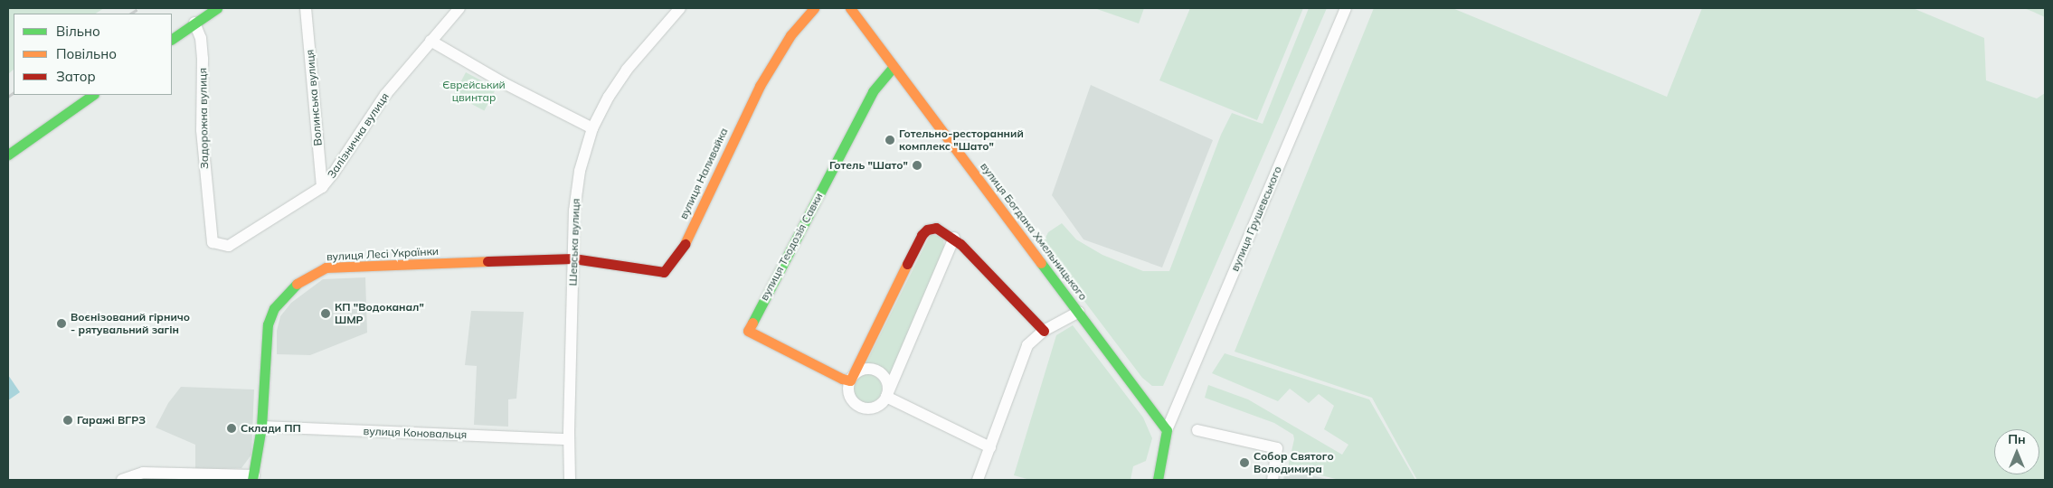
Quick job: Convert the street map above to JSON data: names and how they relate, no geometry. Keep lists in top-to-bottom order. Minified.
{"streets":{"street":["Волинська вулиця","Задорожна вулиця","Залізнична вулиця","вулиця Наливайка","вулиця Грушевського","вулиця Богдана Хмельницького","Шевська вулиця","вулиця Теодозія Савки","вулиця Лесі Українки","вулиця Коновальця"]},"crossings":[["Волинська вулиця","Залізнична вулиця"],["Задорожна вулиця","Залізнична вулиця"],["вулиця Наливайка","Шевська вулиця"],["вулиця Наливайка","вулиця Лесі Українки"],["вулиця Грушевського","вулиця Богдана Хмельницького"],["вулиця Богдана Хмельницького","вулиця Теодозія Савки"],["Шевська вулиця","вулиця Лесі Українки"],["Шевська вулиця","вулиця Коновальця"],["вулиця Лесі Українки","вулиця Коновальця"]],"parks":["Єврейський цвинтар"],"places":["Готельно-ресторанний комплекс \"Шато\"","Готель \"Шато\"","КП \"Водоканал\" ШМР","Воєнізований гірничо - рятувальний загін","Гаражі ВГРЗ","Склади ПП","Собор Святого Володимира"],"legend":["Вільно","Повільно","Затор"],"north":"top"}
